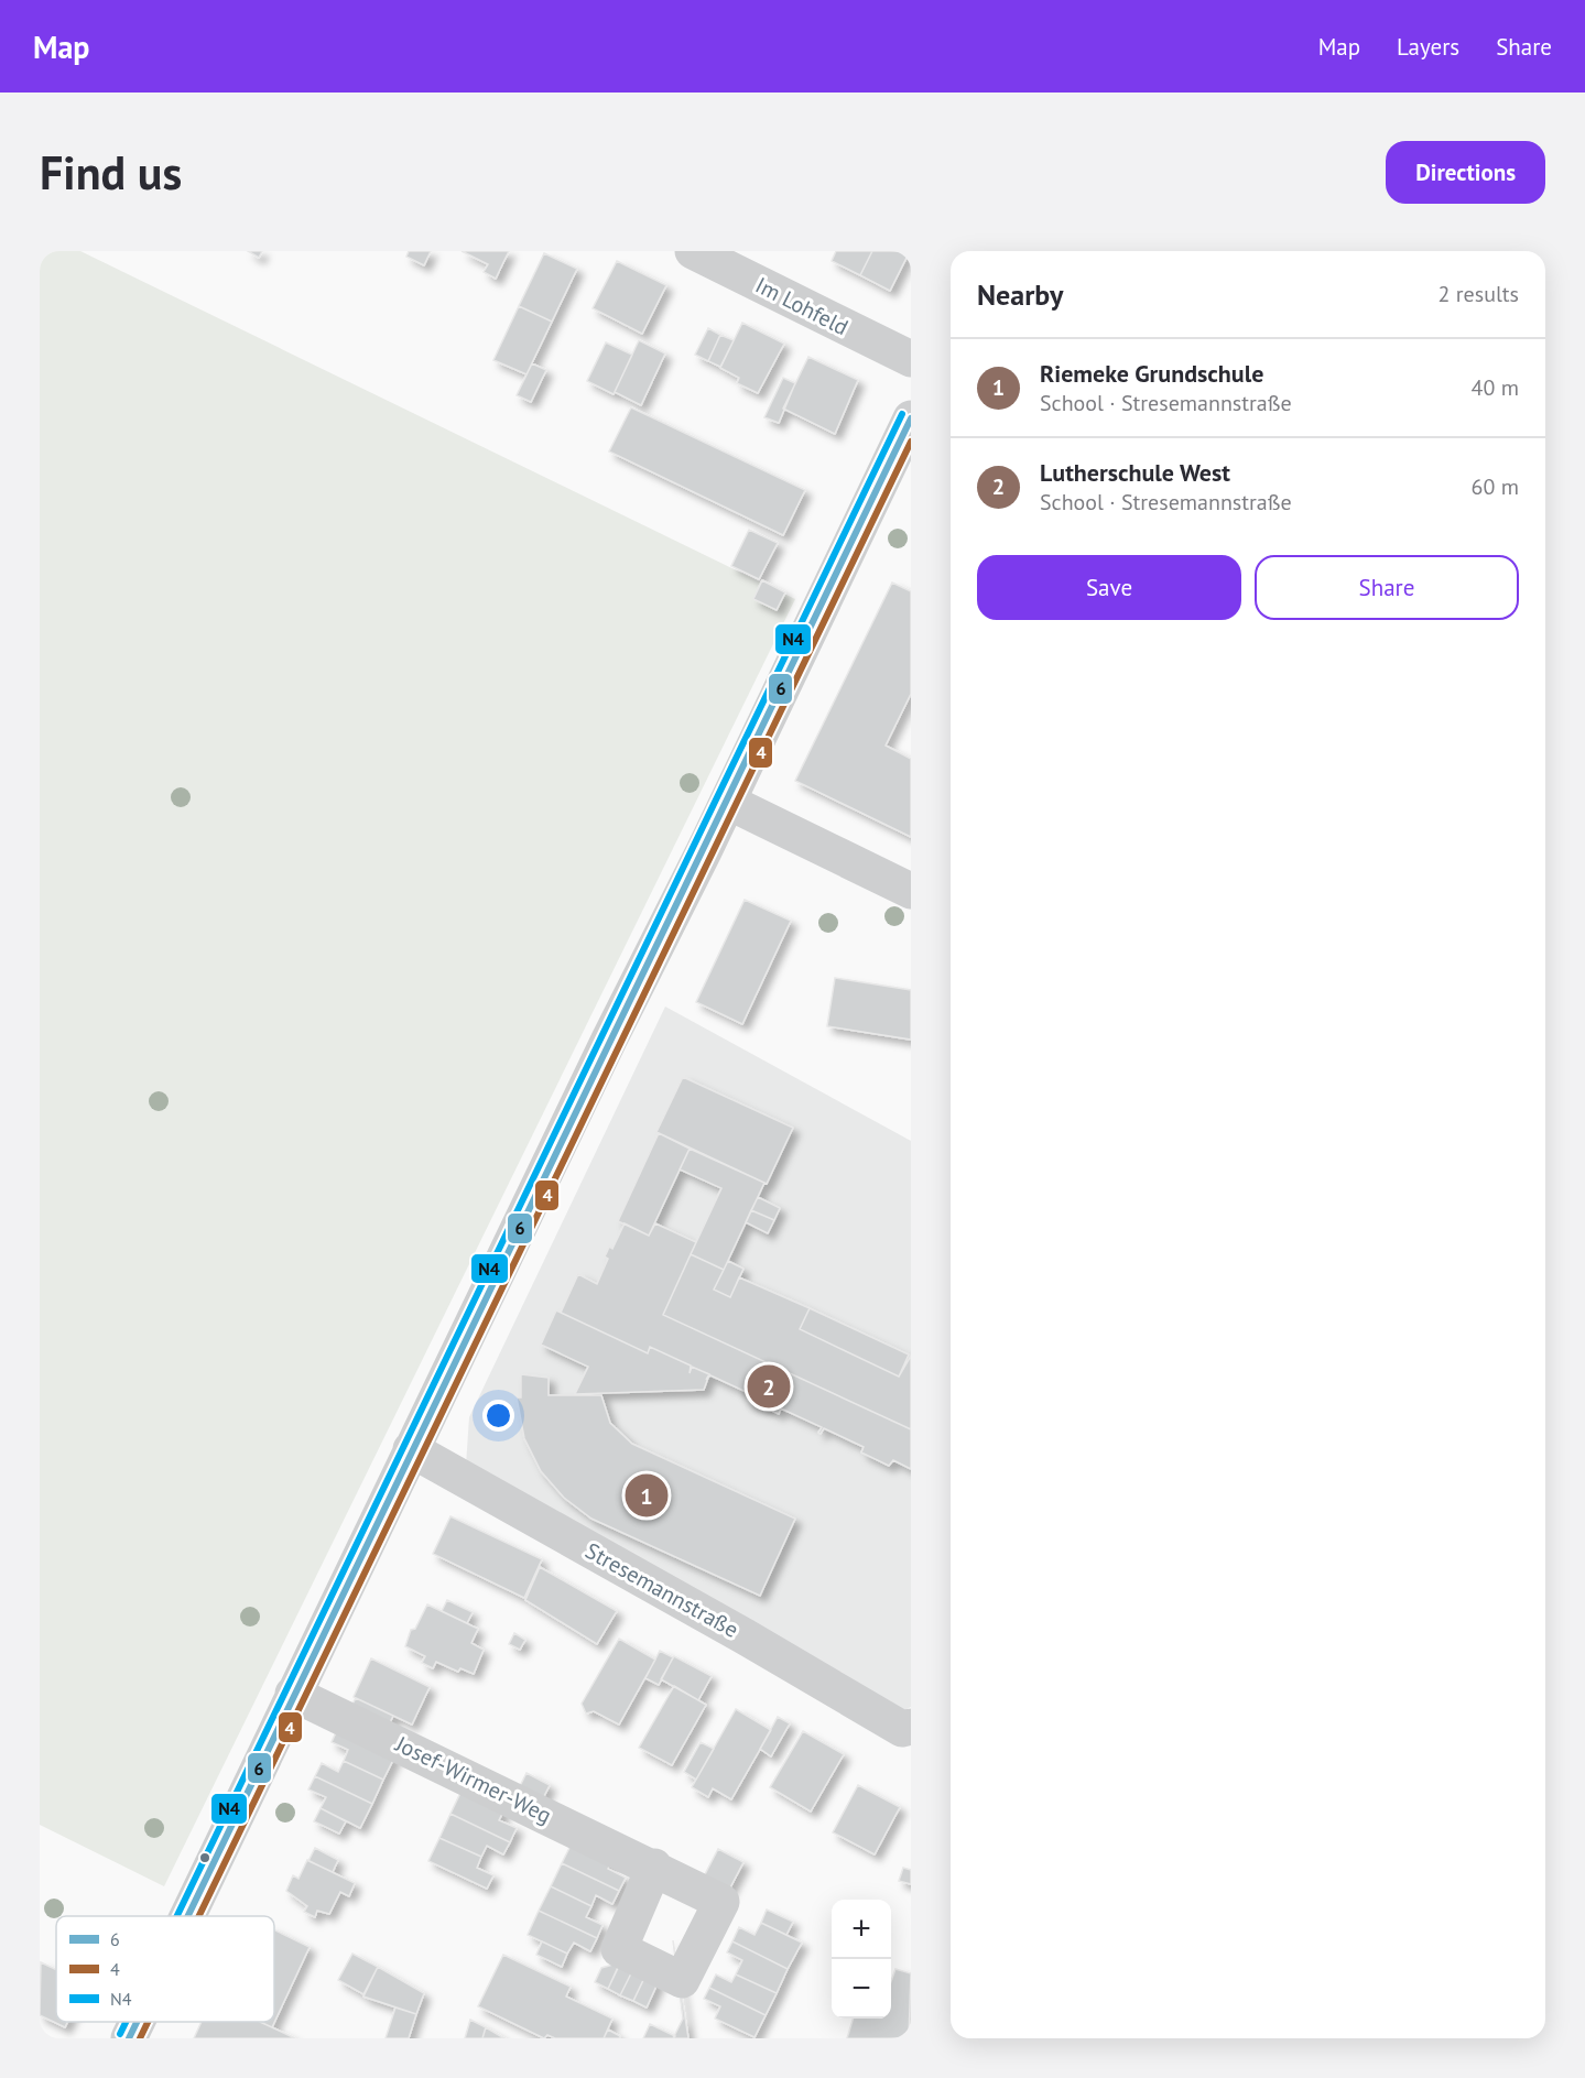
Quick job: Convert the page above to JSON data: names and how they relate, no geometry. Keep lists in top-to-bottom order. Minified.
{"streets":{"street":["Im Lohfeld","Stresemannstraße","Josef-Wirmer-Weg"]},"lines":["transit line N4","transit line 6","transit line 4"],"legend":["6","4","N4"],"page":{"header":"Map","nav":["Map","Layers","Share"],"buttons":["Directions",["Save","Share"]],"title":"Find us","heading":["Nearby","2 results"],"list":[{"mark":"1","name":"Riemeke Grundschule","note":"School · Stresemannstraße","value":"40 m"},{"mark":"2","name":"Lutherschule West","note":"School · Stresemannstraße","value":"60 m"}],"pins":["2","1"],"map_buttons":["+","−"]}}
